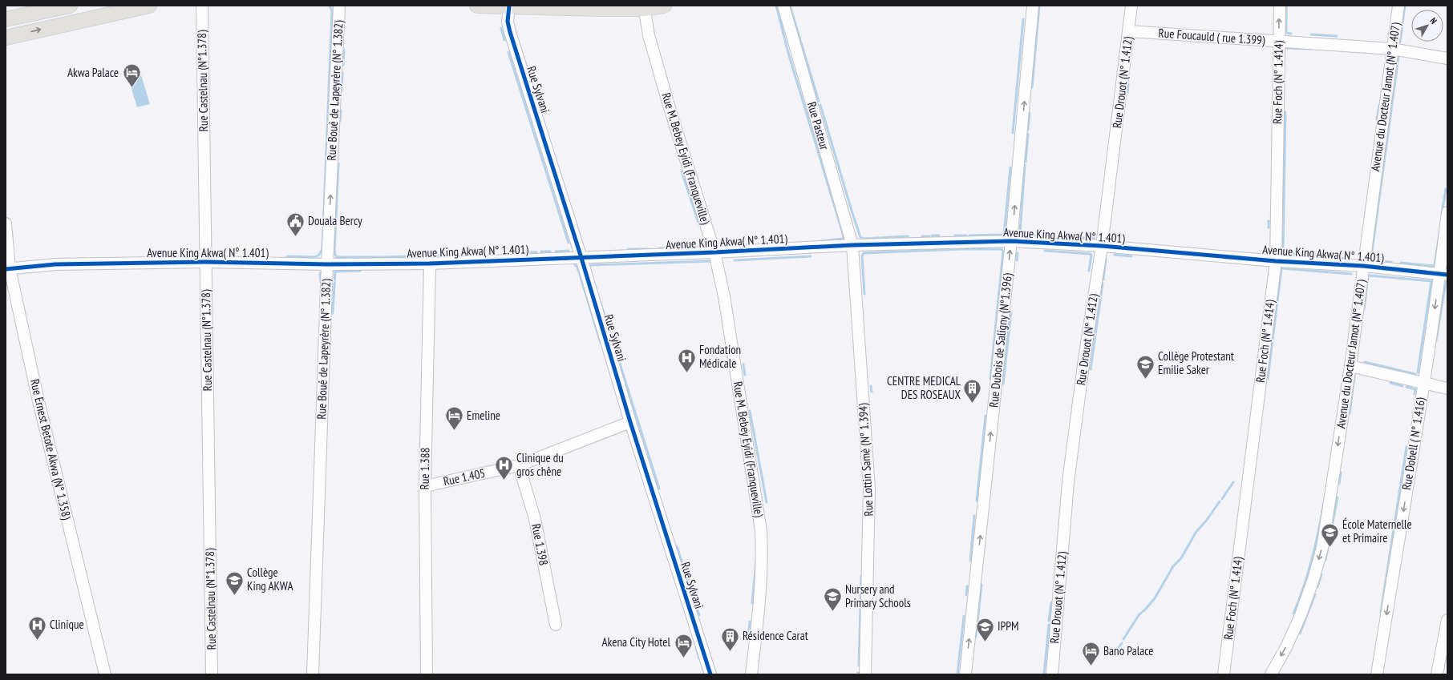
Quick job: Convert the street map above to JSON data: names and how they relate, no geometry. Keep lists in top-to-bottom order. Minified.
{"streets":{"street":["Rue Foucauld ( rue 1.399)","Rue Castelnau (N°1.378)","Rue Drouot (N° 1.412)","Rue Foch (N° 1.414)","Rue Sylvani","Rue Boué de Lapeyrère (N° 1.382)","Avenue du Docteur Jamot (N° 1.407)","Rue Pasteur","Rue M. Bebey Eyidi (Franqueville)","Avenue King Akwa( N° 1.401)","Rue Dubois de Saligny (N°1.396)","Rue Dobell ( N° 1.416)","Rue Ernest Betote Akwa (N° 1.358)","Rue Lottin Samè (N° 1.394)","Rue 1.388","Rue 1.405","Rue 1.398"]},"crossings":[["Rue Foucauld ( rue 1.399)","Rue Drouot (N° 1.412)"],["Rue Foucauld ( rue 1.399)","Rue Foch (N° 1.414)"],["Rue Foucauld ( rue 1.399)","Avenue du Docteur Jamot (N° 1.407)"],["Rue Castelnau (N°1.378)","Avenue King Akwa( N° 1.401)"],["Rue Drouot (N° 1.412)","Avenue King Akwa( N° 1.401)"],["Rue Foch (N° 1.414)","Avenue King Akwa( N° 1.401)"],["Rue Sylvani","Avenue King Akwa( N° 1.401)"],["Rue Sylvani","Rue 1.405"],["Rue Boué de Lapeyrère (N° 1.382)","Avenue King Akwa( N° 1.401)"],["Avenue du Docteur Jamot (N° 1.407)","Avenue King Akwa( N° 1.401)"],["Rue Pasteur","Avenue King Akwa( N° 1.401)"],["Rue Pasteur","Rue Lottin Samè (N° 1.394)"],["Rue M. Bebey Eyidi (Franqueville)","Avenue King Akwa( N° 1.401)"],["Avenue King Akwa( N° 1.401)","Rue Dubois de Saligny (N°1.396)"],["Avenue King Akwa( N° 1.401)","Rue Dobell ( N° 1.416)"],["Avenue King Akwa( N° 1.401)","Rue Ernest Betote Akwa (N° 1.358)"],["Avenue King Akwa( N° 1.401)","Rue Lottin Samè (N° 1.394)"],["Avenue King Akwa( N° 1.401)","Rue 1.388"],["Rue 1.388","Rue 1.405"],["Rue 1.405","Rue 1.398"]],"one_way":["Rue Boué de Lapeyrère (N° 1.382)","Avenue du Docteur Jamot (N° 1.407)","Rue Dubois de Saligny (N°1.396)","Rue Dobell ( N° 1.416)"],"places":{"hotel":["Akwa Palace","Emeline","Akena City Hotel","Bano Palace"],"public building":["Douala Bercy"],"hospital":["Fondation Médicale","Clinique du gros chêne","Clinique"],"school or university":["Collège Protestant Emilie Saker","École Maternelle et Primaire","Collège King AKWA","Nursery and Primary Schools","IPPM"],"building":["CENTRE MEDICAL DES ROSEAUX","Résidence Carat"]},"north":"top right"}
